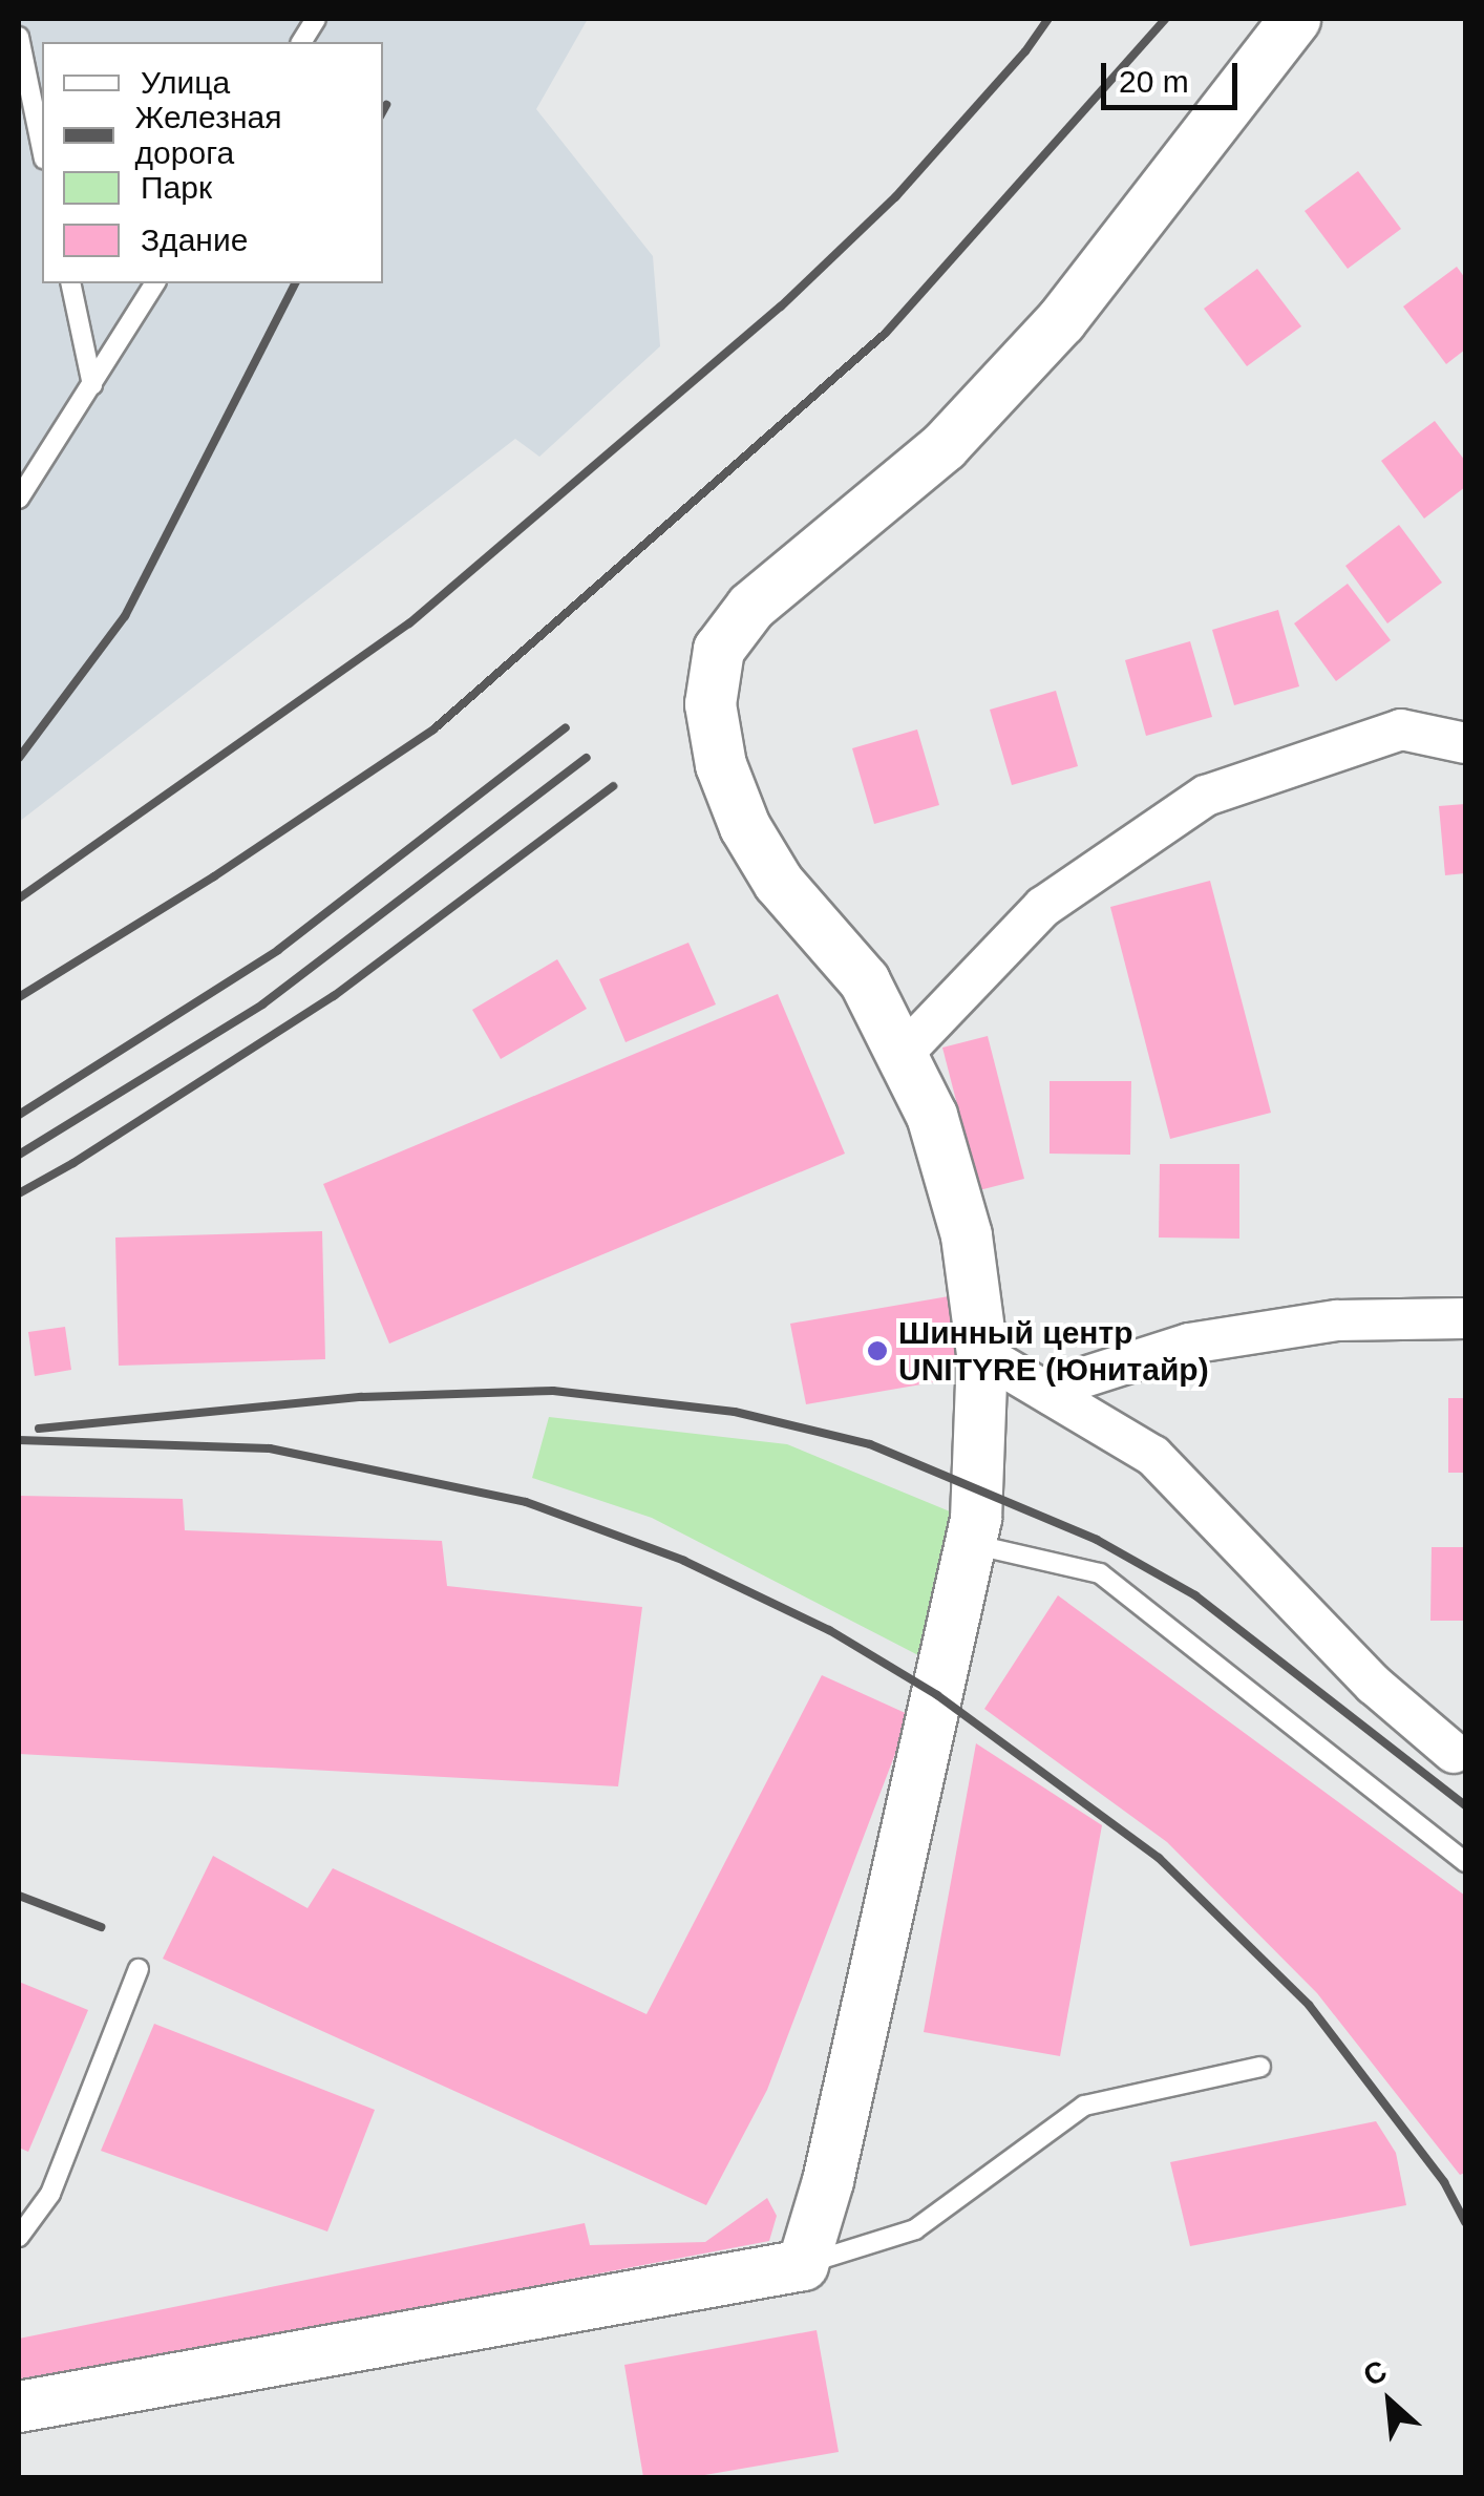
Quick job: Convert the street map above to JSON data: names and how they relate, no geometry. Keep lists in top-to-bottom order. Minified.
{"places":["Шинный центр UNITYRE (Юнитайр)"],"legend":["Улица","Железная дорога","Парк","Здание"],"scale_bar":"20 m","north":"top left"}
